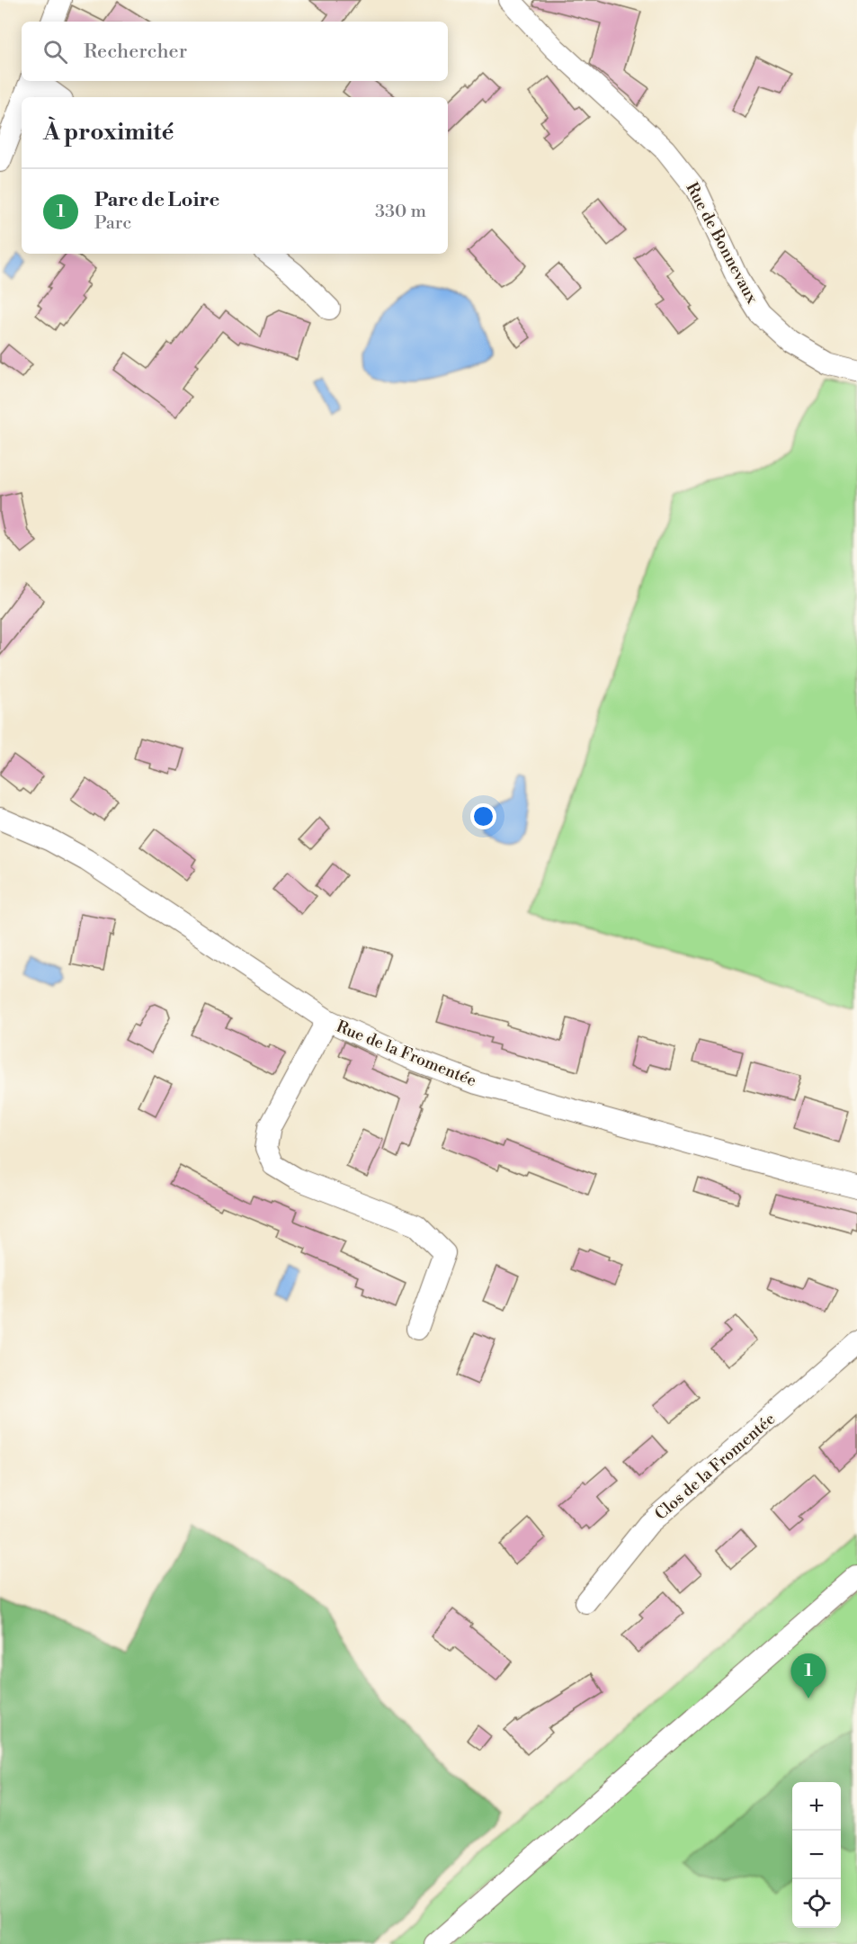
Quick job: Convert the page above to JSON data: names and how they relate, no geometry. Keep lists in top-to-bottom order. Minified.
{"streets":{"street":["Rue de Bonnevaux","Rue de la Fromentée","Clos de la Fromentée"]},"page":{"search":"Rechercher","heading":"À proximité","list":[{"mark":"1","name":"Parc de Loire","note":"Parc","value":"330 m"}],"pins":"1","map_buttons":["+","−"]}}
